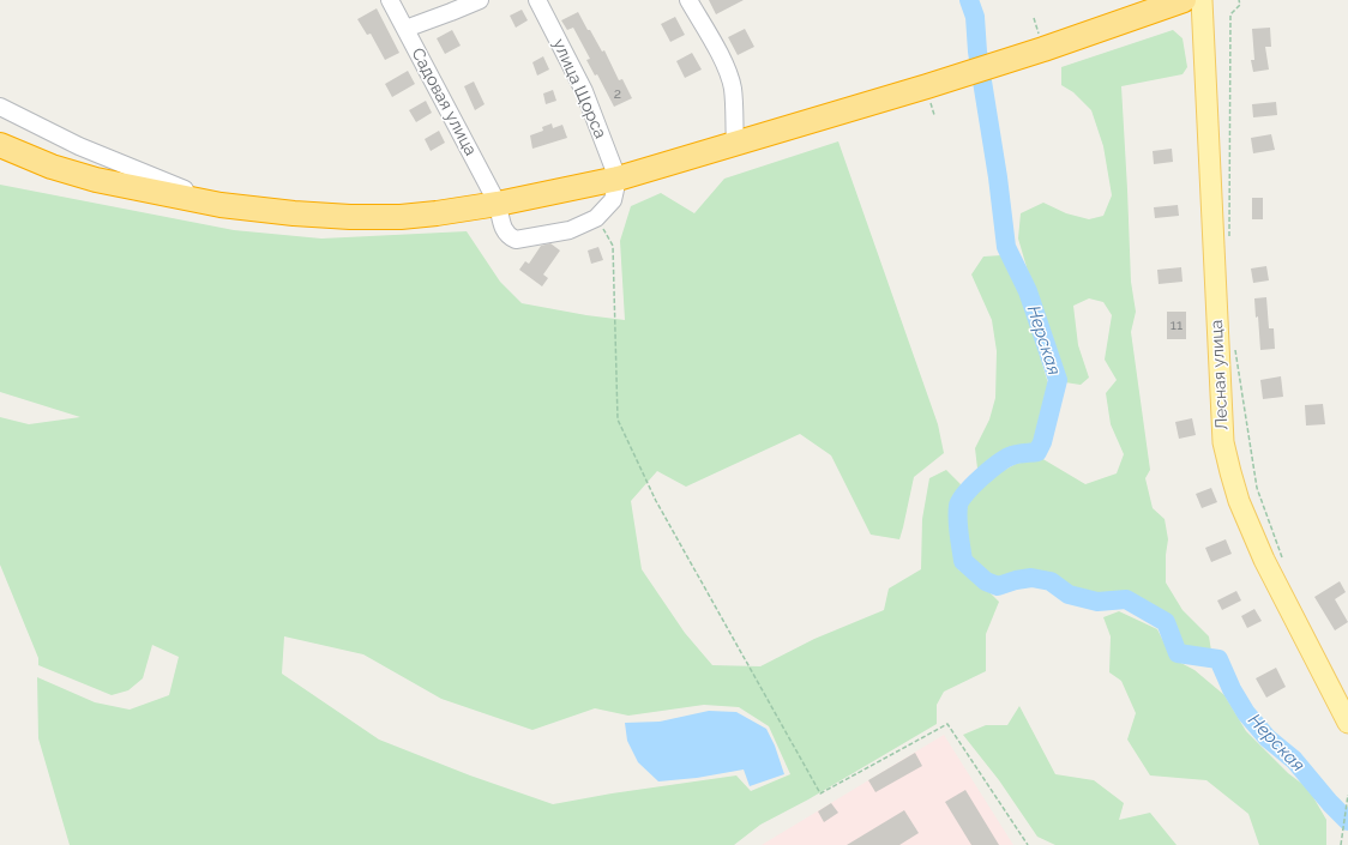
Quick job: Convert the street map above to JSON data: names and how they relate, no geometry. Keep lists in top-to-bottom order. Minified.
{"streets":{"main road":["Лесная улица"],"street":["улица Щорса","Садовая улица"]},"water":["Нерская"],"house_numbers":["2","11"]}
